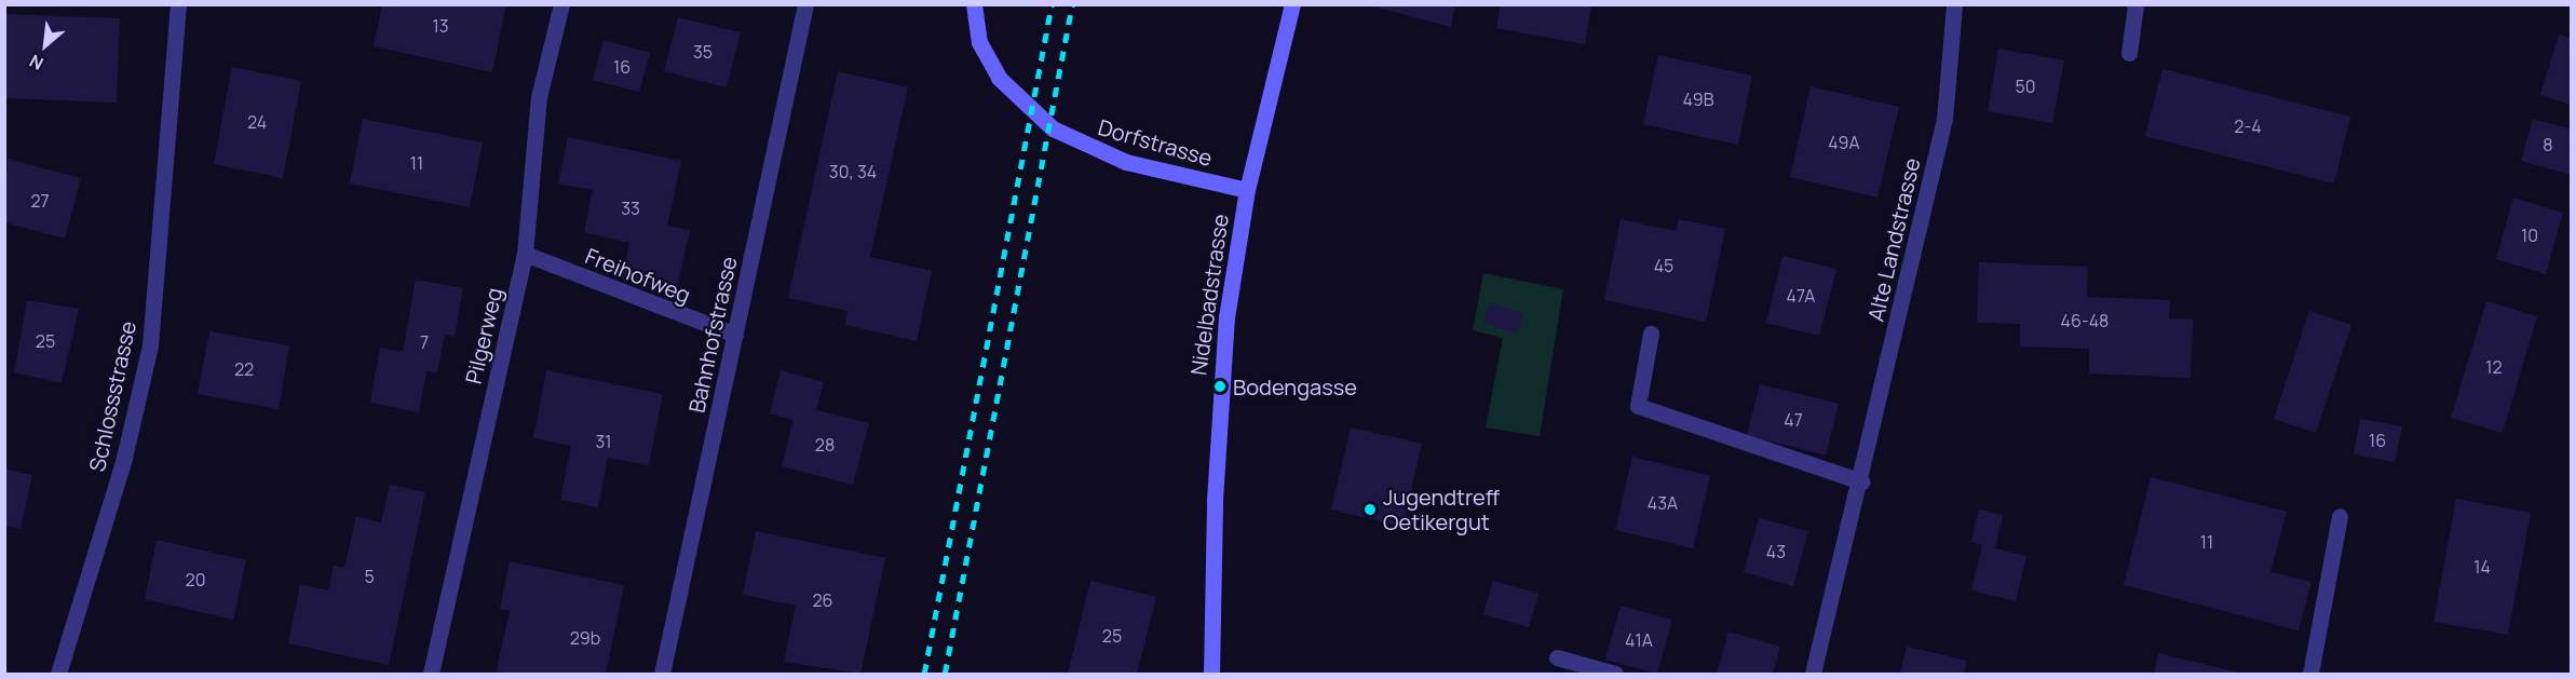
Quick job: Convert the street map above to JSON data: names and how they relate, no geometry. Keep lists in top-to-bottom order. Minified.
{"streets":{"main road":["Dorfstrasse","Nidelbadstrasse"],"street":["Alte Landstrasse","Freihofweg","Bahnhofstrasse","Pilgerweg","Schlossstrasse"]},"crossings":[["Dorfstrasse","Nidelbadstrasse"],["Freihofweg","Bahnhofstrasse"],["Freihofweg","Pilgerweg"]],"places":["Bodengasse","Jugendtreff Oetikergut"],"house_numbers":["13","35","16","50","49B","24","2-4","49A","8","11","30, 34","27","33","10","45","47A","46-48","25","7","12","22","47","16","31","28","43A","11","43","14","5","20","26","25","29b","41A"],"north":"bottom left"}
